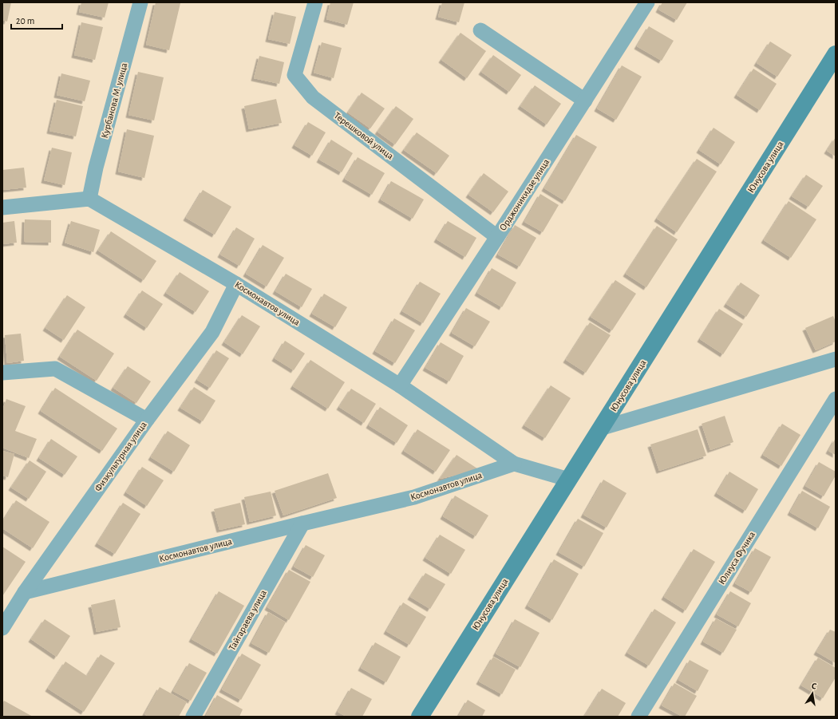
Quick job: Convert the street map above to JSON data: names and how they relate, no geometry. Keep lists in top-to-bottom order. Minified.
{"streets":{"main road":["Юнусова улица"],"street":["Курбанова М. улица","Терешковой улица","Орджоникидзе улица","Космонавтов улица","Физкультурная улица","Юлиуса Фучика","Тайгараева улица"]},"crossings":[["Курбанова М. улица","Космонавтов улица"],["Терешковой улица","Орджоникидзе улица"],["Юнусова улица","Космонавтов улица"],["Орджоникидзе улица","Космонавтов улица"],["Космонавтов улица","Физкультурная улица"],["Космонавтов улица","Тайгараева улица"]],"scale_bar":"20 m","north":"top"}
